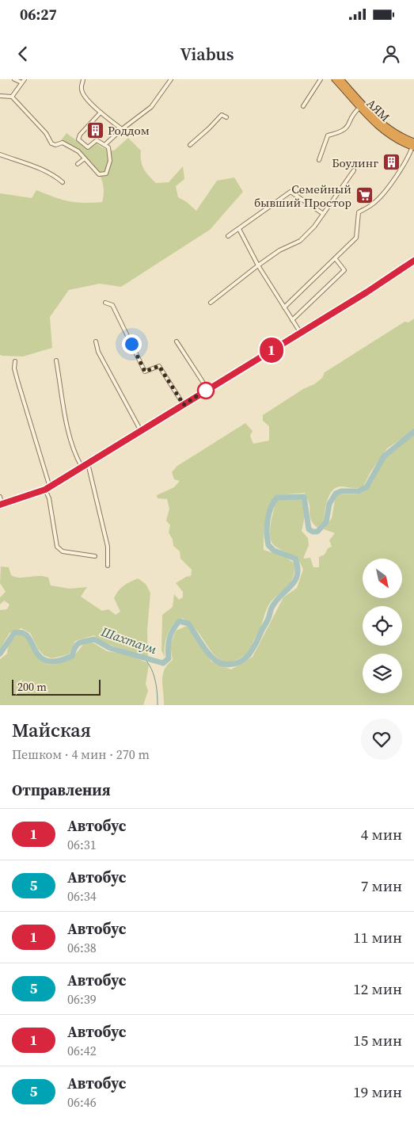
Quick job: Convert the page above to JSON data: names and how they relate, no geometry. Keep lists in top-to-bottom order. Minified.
{"streets":{"highway":["АЯМ"]},"water":["Шахтаум"],"places":{"building":["Роддом","Боулинг"],"supermarket":["Семейный бывший Простор"]},"lines":["bus line 1"],"scale_bar":"200 m","north":"bottom right","page":{"status":"06:27","header":"Viabus","on_map":"1","scale":"200 m","heading":[["Майская","Пешком · 4 мин · 270 m"],"Отправления"],"list":[{"mark":"1","name":"Автобус","note":"06:31","value":"4 мин"},{"mark":"5","name":"Автобус","note":"06:34","value":"7 мин"},{"mark":"1","name":"Автобус","note":"06:38","value":"11 мин"},{"mark":"5","name":"Автобус","note":"06:39","value":"12 мин"},{"mark":"1","name":"Автобус","note":"06:42","value":"15 мин"},{"mark":"5","name":"Автобус","note":"06:46","value":"19 мин"}]}}
